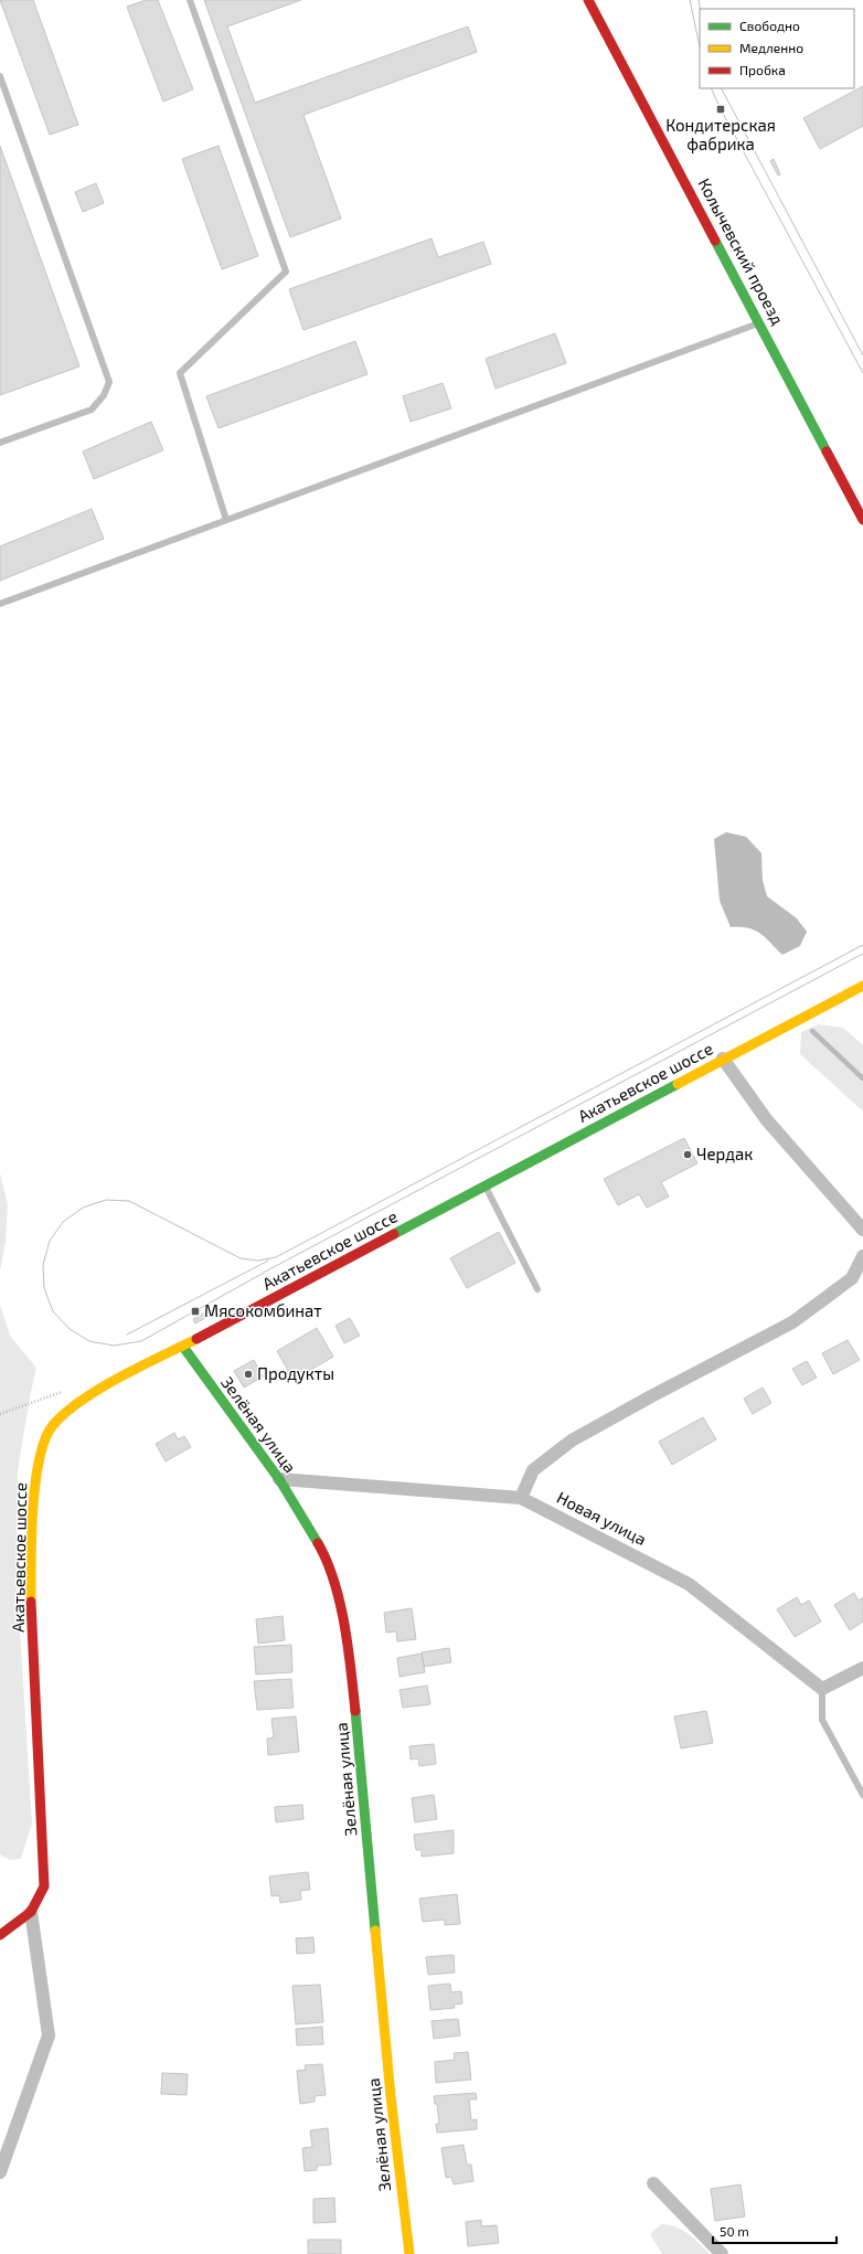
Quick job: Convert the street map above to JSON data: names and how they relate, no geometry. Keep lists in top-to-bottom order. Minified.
{"streets":{"main road":["Колычевский проезд","Акатьевское шоссе","Зелёная улица"],"street":["Новая улица"]},"crossings":[["Акатьевское шоссе","Зелёная улица"],["Зелёная улица","Новая улица"]],"places":{"transit":["Кондитерская фабрика","Мясокомбинат"],"other":["Чердак","Продукты"]},"legend":["Свободно","Медленно","Пробка"],"scale_bar":"50 m"}
